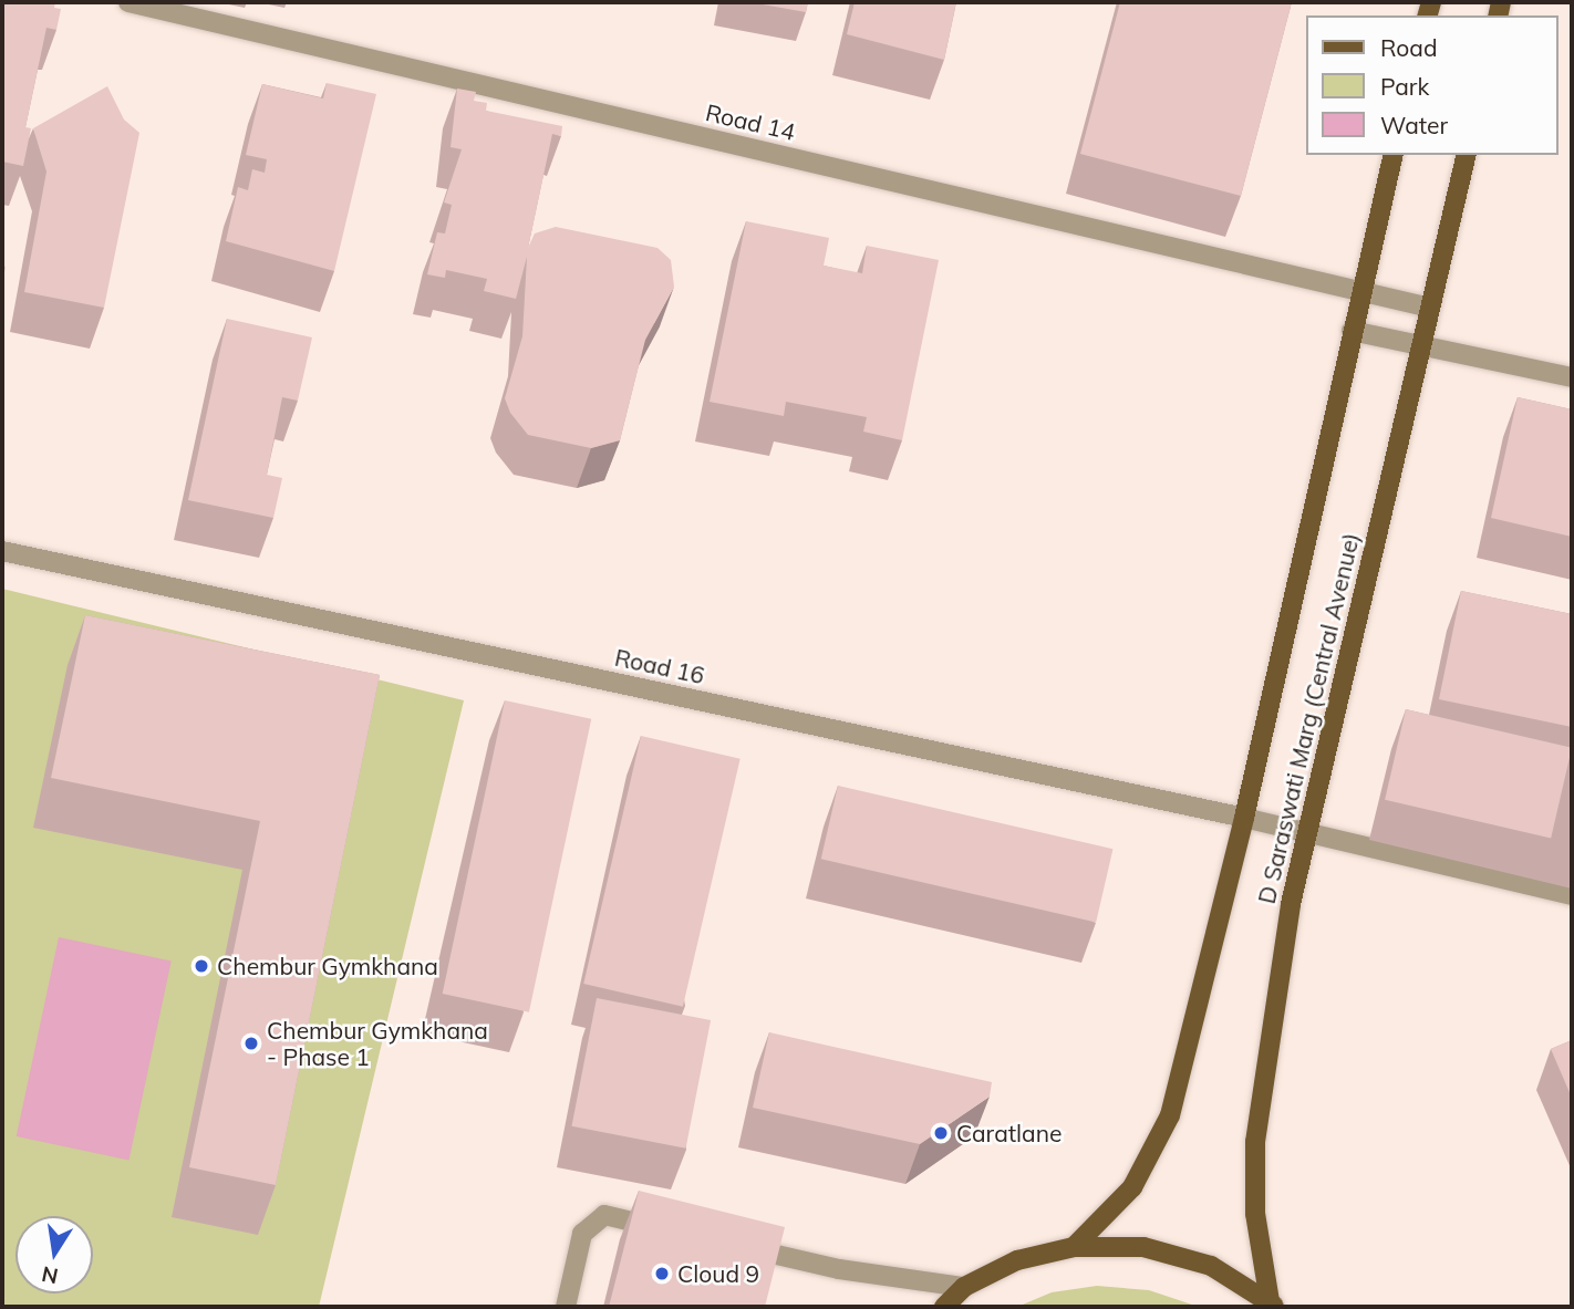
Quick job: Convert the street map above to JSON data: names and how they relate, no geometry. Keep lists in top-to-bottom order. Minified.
{"streets":{"main road":["D Saraswati Marg (Central Avenue)"],"street":["Road 14","Road 16"]},"crossings":[["Road 14","D Saraswati Marg (Central Avenue)"],["Road 16","D Saraswati Marg (Central Avenue)"]],"places":["Chembur Gymkhana","Chembur Gymkhana - Phase 1","Caratlane","Cloud 9"],"legend":["Road","Park","Water"],"north":"bottom"}
